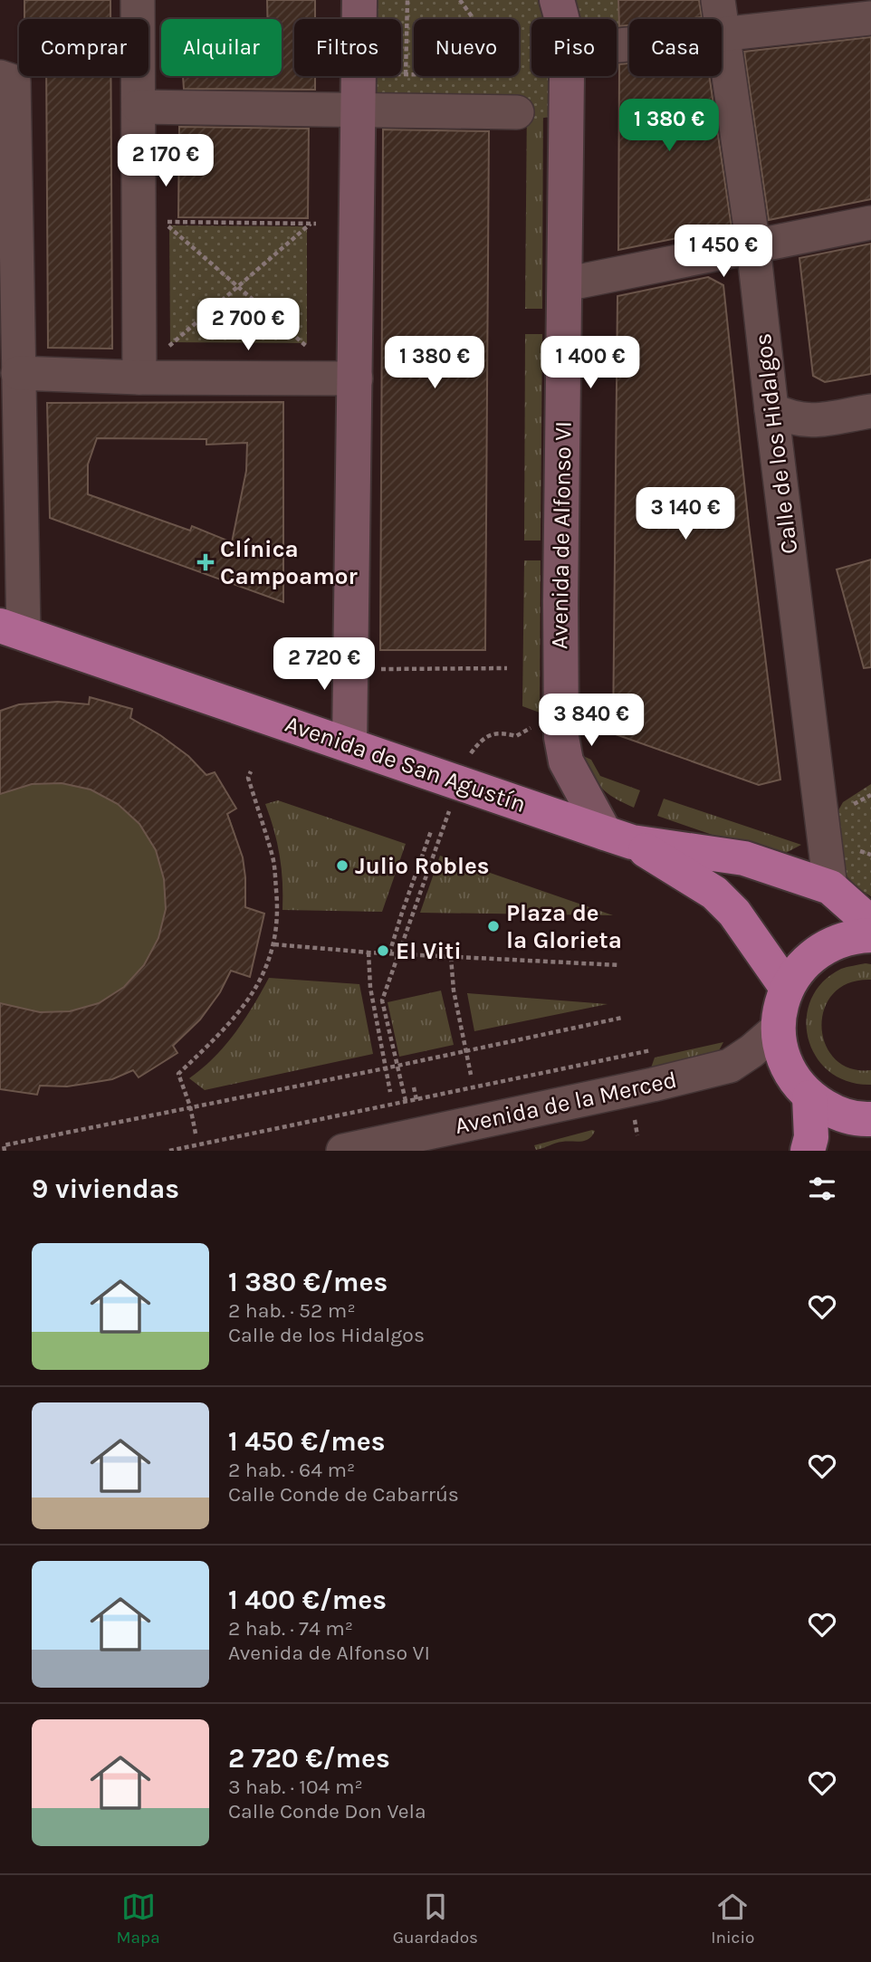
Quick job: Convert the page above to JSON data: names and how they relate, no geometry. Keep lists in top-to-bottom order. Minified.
{"streets":{"highway":["Avenida de San Agustín"],"main road":["Avenida de Alfonso VI"],"street":["Calle de los Hidalgos","Avenida de la Merced"]},"crossings":[["Calle de los Hidalgos","Avenida de San Agustín"],["Avenida de Alfonso VI","Avenida de San Agustín"]],"places":{"health":["Clínica Campoamor"],"other":["Julio Robles","Plaza de la Glorieta","El Viti"]},"page":{"chip":["Comprar","Alquilar","Filtros","Nuevo","Piso","Casa"],"price":["1 380 €","2 170 €","1 450 €","2 700 €","1 380 €","1 400 €","3 140 €","2 720 €","3 840 €"],"heading":"9 viviendas","list":[{"name":"1 380 €/mes","note":"2 hab. · 52 m² · Calle de los Hidalgos"},{"name":"1 450 €/mes","note":"2 hab. · 64 m² · Calle Conde de Cabarrús"},{"name":"1 400 €/mes","note":"2 hab. · 74 m² · Avenida de Alfonso VI"},{"name":"2 720 €/mes","note":"3 hab. · 104 m² · Calle Conde Don Vela"}],"tabs":["Mapa","Guardados","Inicio"]}}
